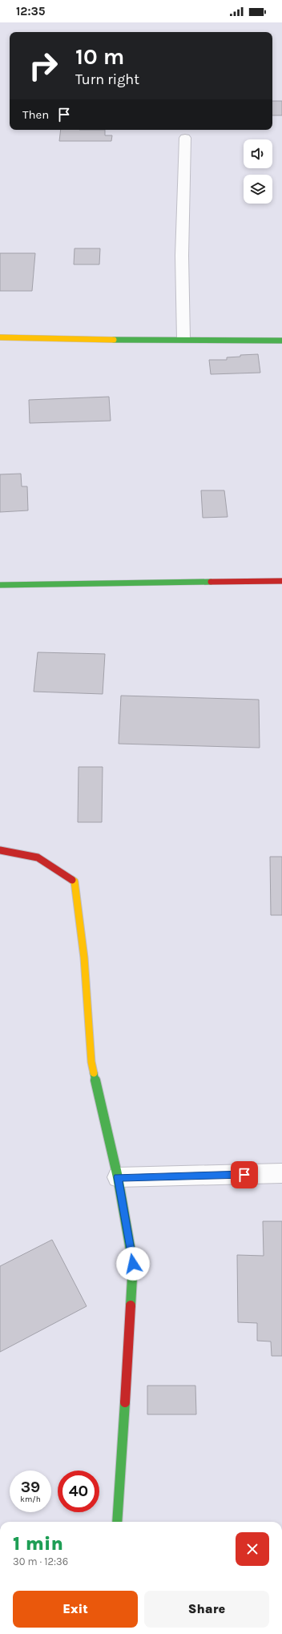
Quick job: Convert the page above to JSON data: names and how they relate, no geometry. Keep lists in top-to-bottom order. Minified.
{"page":{"status":"12:35","turn":["10 m","Turn right"],"then":"Then","speed":"39 km/h","limit":"40","heading":["1 min","30 m · 12:36"],"buttons":["Exit","Share"]}}
